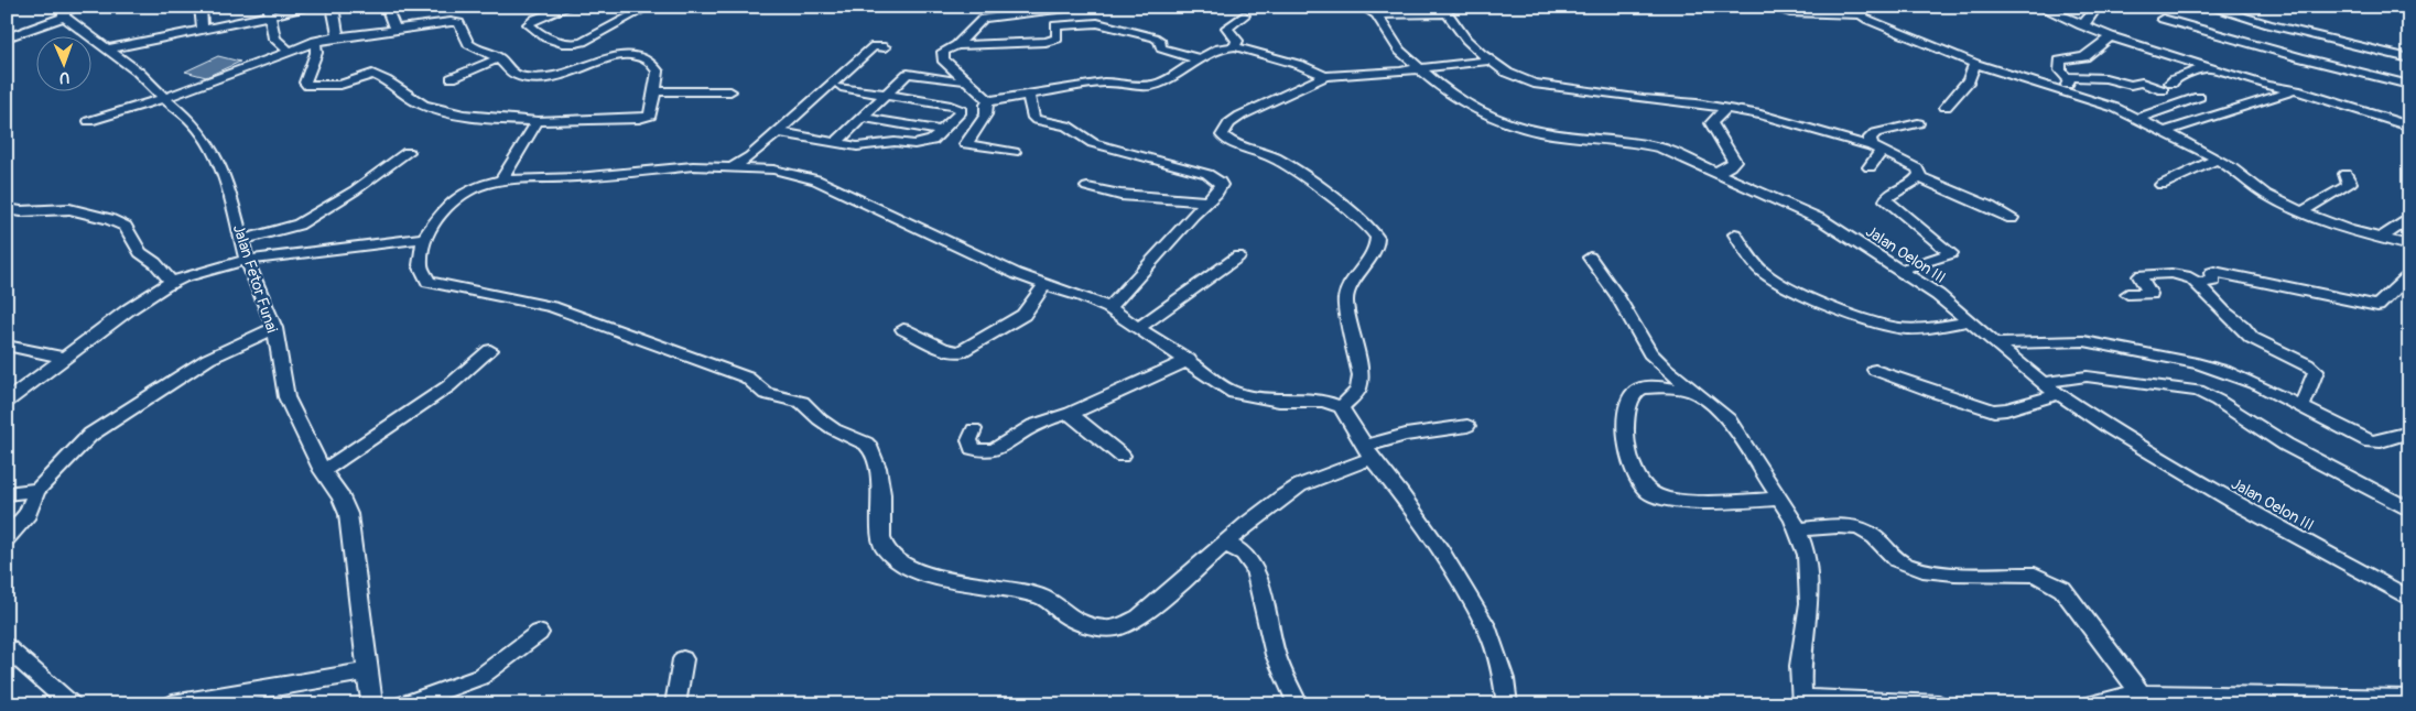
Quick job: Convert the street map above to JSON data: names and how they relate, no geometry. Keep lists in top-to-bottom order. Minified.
{"streets":{"street":["Jalan Oelon III","Jalan Fetor Funai"]},"north":"bottom"}
